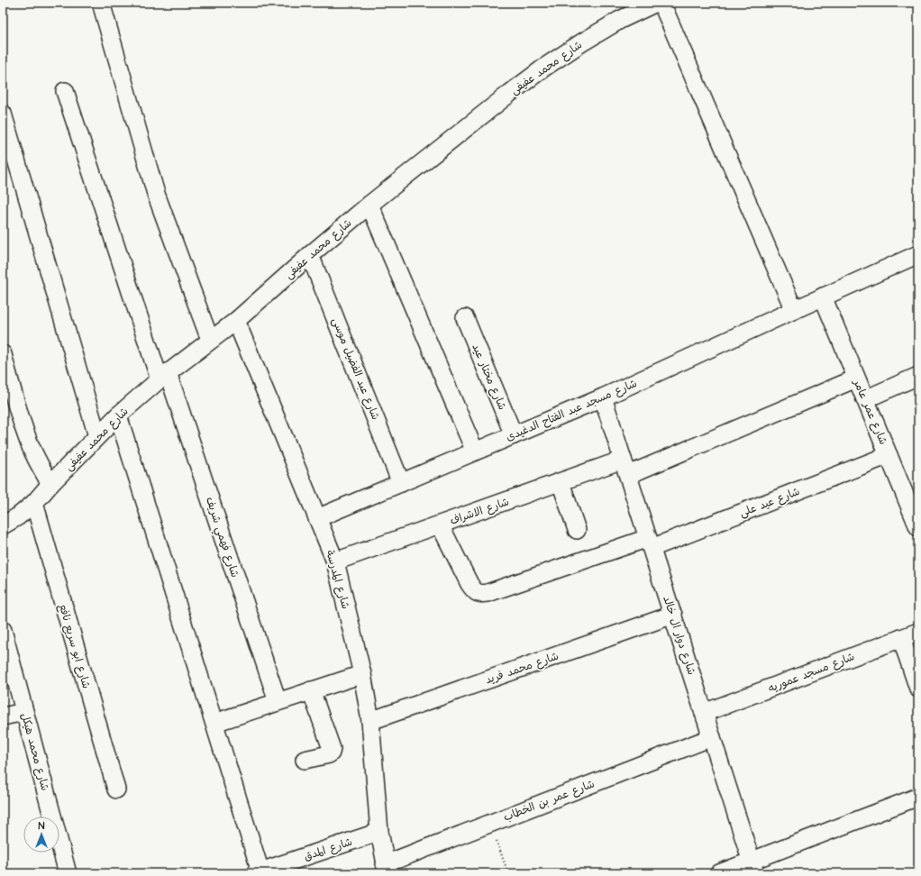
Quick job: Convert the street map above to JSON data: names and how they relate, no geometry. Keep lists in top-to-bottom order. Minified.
{"streets":{"street":["شارع محمد عفيفى","شارع عبد الفضيل موسى","شارع مختار عيد","شارع مسجد عبد الفتاح الدغيدى","شارع عمر عامر","شارع عيد على","شارع الاشراف","شارع فهمي شريف","شارع المدرسة","شارع دوار ال خالد","شارع ابو سريع نافع","شارع محمد فريد","شارع مسجد عموريه","شارع محمد هيكل","شارع عمر بن الخطاب","شارع المدق"]},"crossings":[["شارع محمد عفيفى","شارع عبد الفضيل موسى"],["شارع محمد عفيفى","شارع فهمي شريف"],["شارع محمد عفيفى","شارع المدرسة"],["شارع محمد عفيفى","شارع ابو سريع نافع"],["شارع عبد الفضيل موسى","شارع مسجد عبد الفتاح الدغيدى"],["شارع مختار عيد","شارع مسجد عبد الفتاح الدغيدى"],["شارع مسجد عبد الفتاح الدغيدى","شارع عمر عامر"],["شارع مسجد عبد الفتاح الدغيدى","شارع المدرسة"],["شارع مسجد عبد الفتاح الدغيدى","شارع دوار ال خالد"],["شارع عمر عامر","شارع عيد على"],["شارع عمر عامر","شارع الاشراف"],["شارع عيد على","شارع الاشراف"],["شارع عيد على","شارع دوار ال خالد"],["شارع الاشراف","شارع المدرسة"],["شارع الاشراف","شارع دوار ال خالد"],["شارع المدرسة","شارع محمد فريد"],["شارع المدرسة","شارع عمر بن الخطاب"],["شارع المدرسة","شارع المدق"],["شارع دوار ال خالد","شارع محمد فريد"],["شارع دوار ال خالد","شارع مسجد عموريه"],["شارع دوار ال خالد","شارع عمر بن الخطاب"]],"north":"top"}
